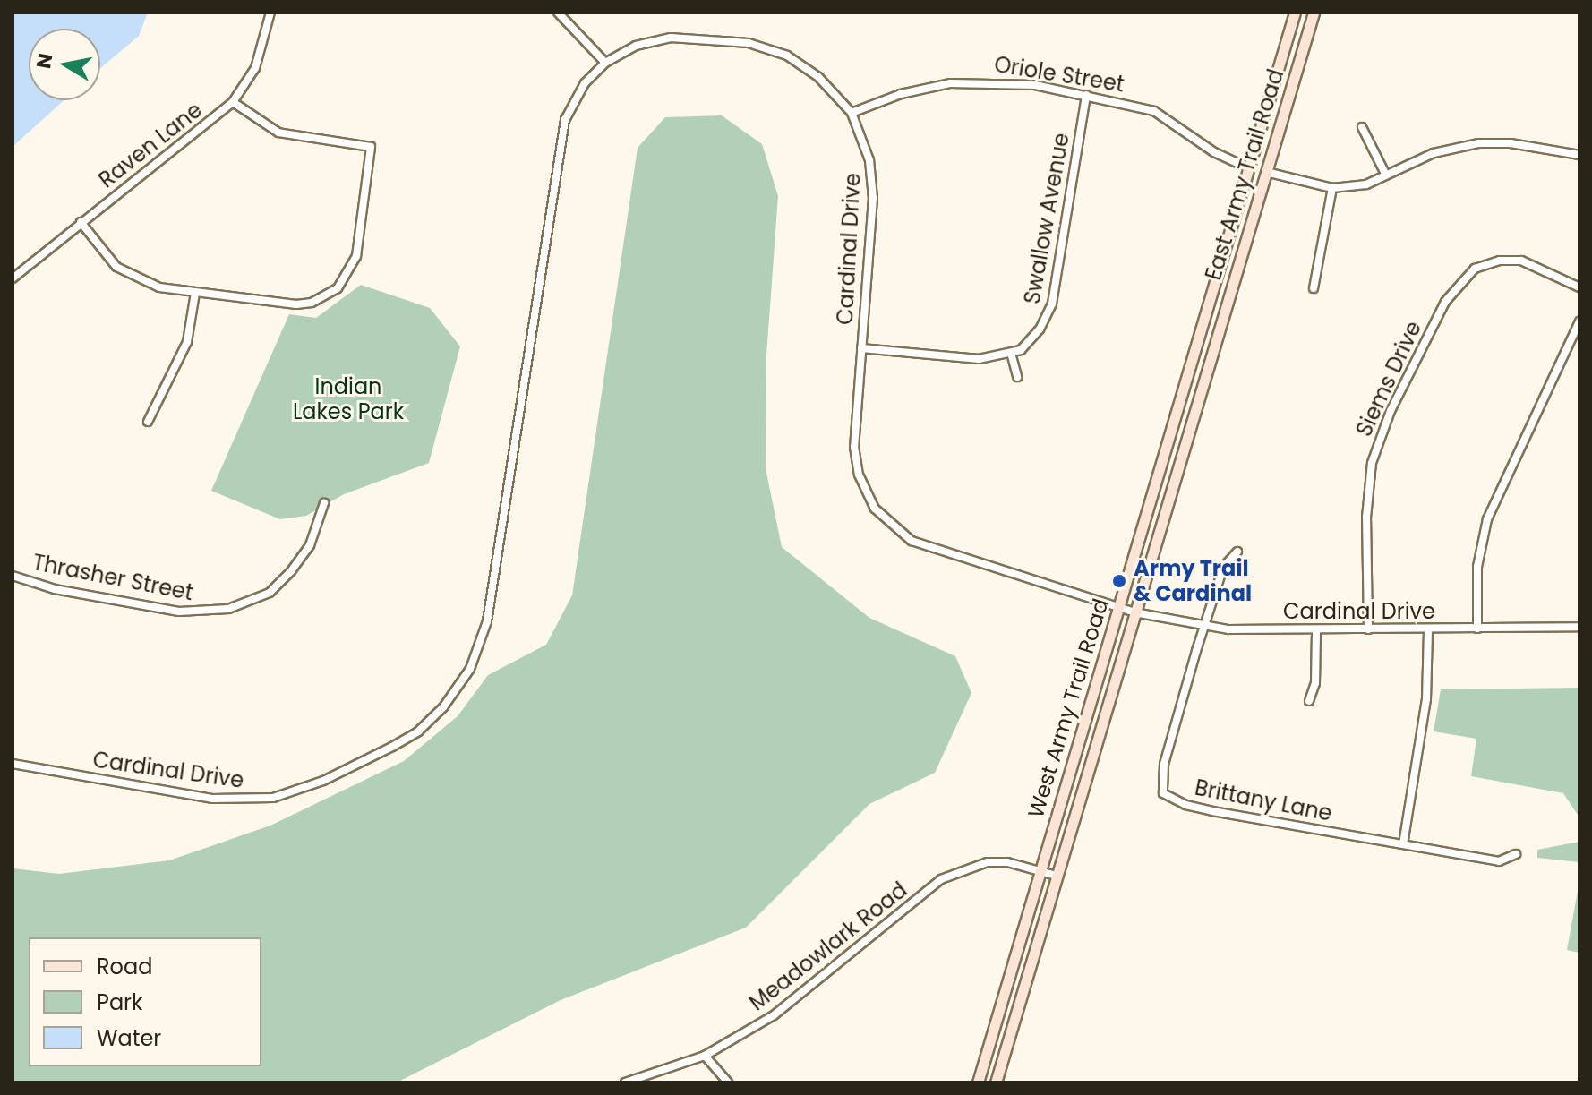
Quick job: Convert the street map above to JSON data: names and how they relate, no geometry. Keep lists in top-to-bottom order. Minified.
{"streets":{"main road":["East Army Trail Road","West Army Trail Road"],"street":["Oriole Street","Raven Lane","Swallow Avenue","Cardinal Drive","Siems Drive","Thrasher Street","Brittany Lane","Meadowlark Road"]},"crossings":[["Oriole Street","East Army Trail Road"],["Oriole Street","Swallow Avenue"],["Oriole Street","Cardinal Drive"],["East Army Trail Road","West Army Trail Road"],["Swallow Avenue","Cardinal Drive"],["Cardinal Drive","Siems Drive"],["Cardinal Drive","West Army Trail Road"],["Cardinal Drive","Brittany Lane"],["West Army Trail Road","Meadowlark Road"]],"parks":["Indian Lakes Park"],"places":["Army Trail & Cardinal"],"legend":["Road","Park","Water"],"north":"left"}
